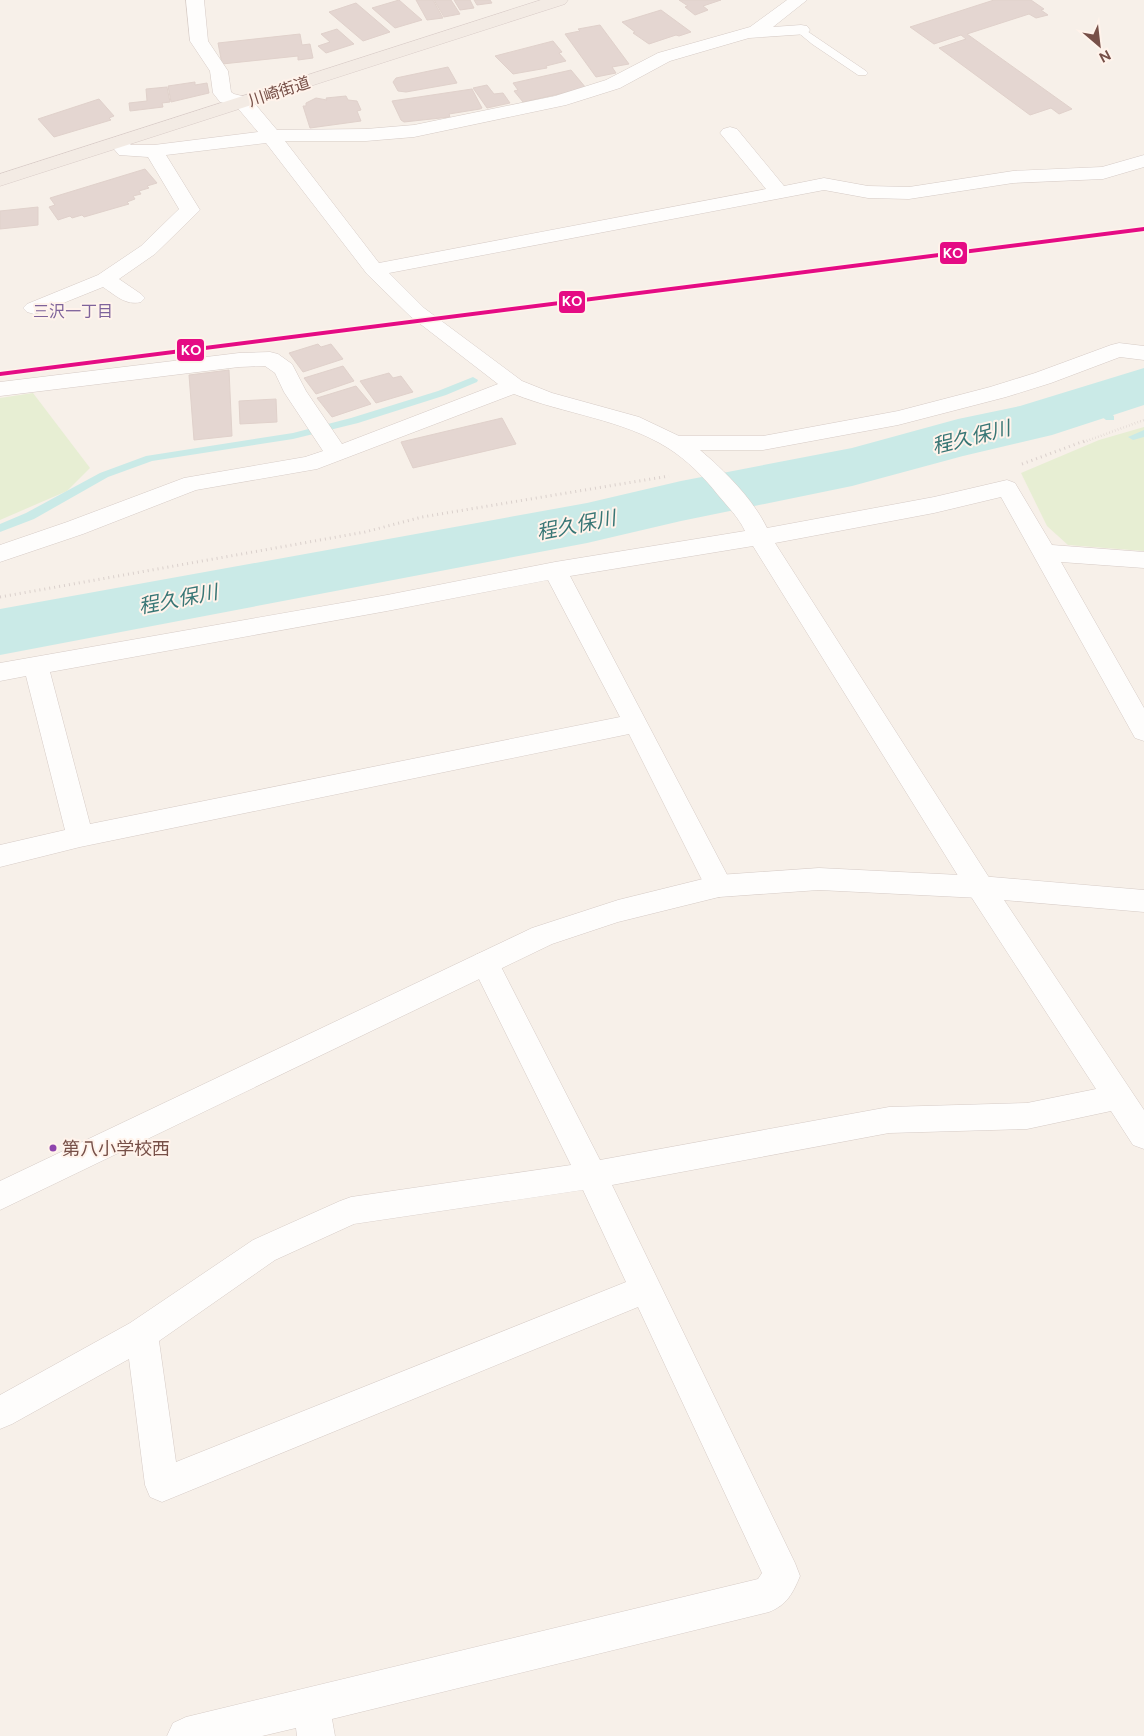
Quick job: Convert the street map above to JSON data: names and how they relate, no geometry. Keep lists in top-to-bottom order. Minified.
{"streets":{"main road":["川崎街道"]},"districts":["三沢一丁目"],"water":["程久保川"],"places":["第八小学校西"],"lines":["transit line KO"],"north":"bottom right"}
